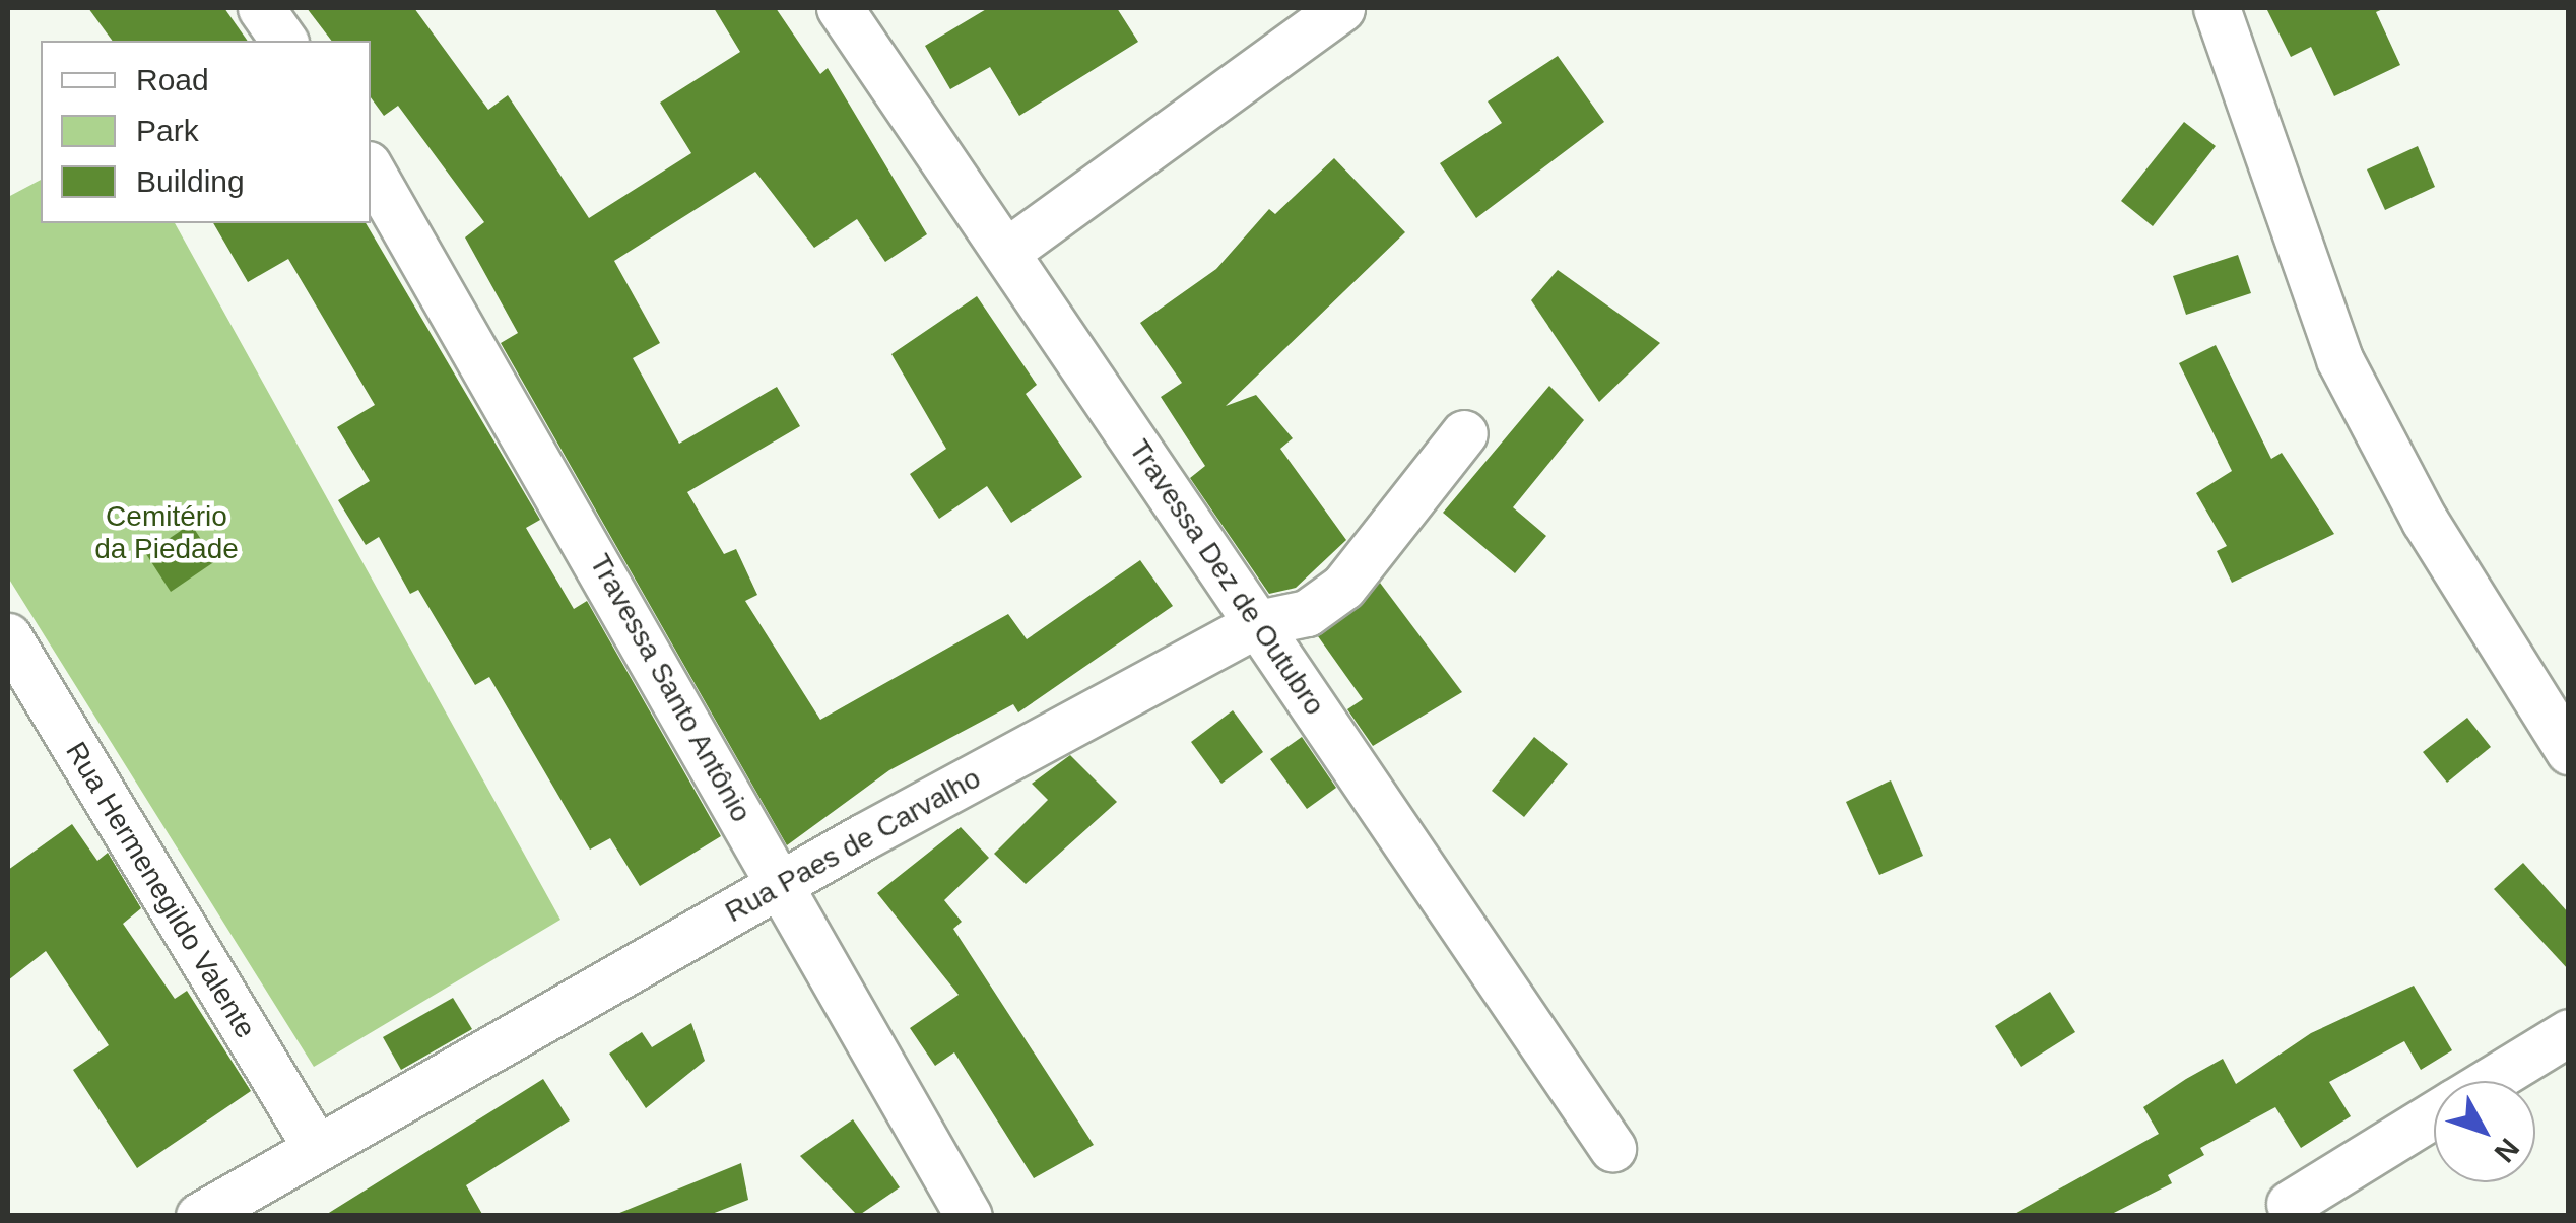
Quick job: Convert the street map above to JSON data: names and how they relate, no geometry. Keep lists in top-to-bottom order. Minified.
{"streets":{"street":["Travessa Dez de Outubro","Travessa Santo Antônio","Rua Paes de Carvalho","Rua Hermenegildo Valente"]},"crossings":[["Travessa Dez de Outubro","Rua Paes de Carvalho"],["Travessa Santo Antônio","Rua Paes de Carvalho"],["Rua Paes de Carvalho","Rua Hermenegildo Valente"]],"parks":["Cemitério da Piedade"],"legend":["Road","Park","Building"],"north":"bottom right"}
